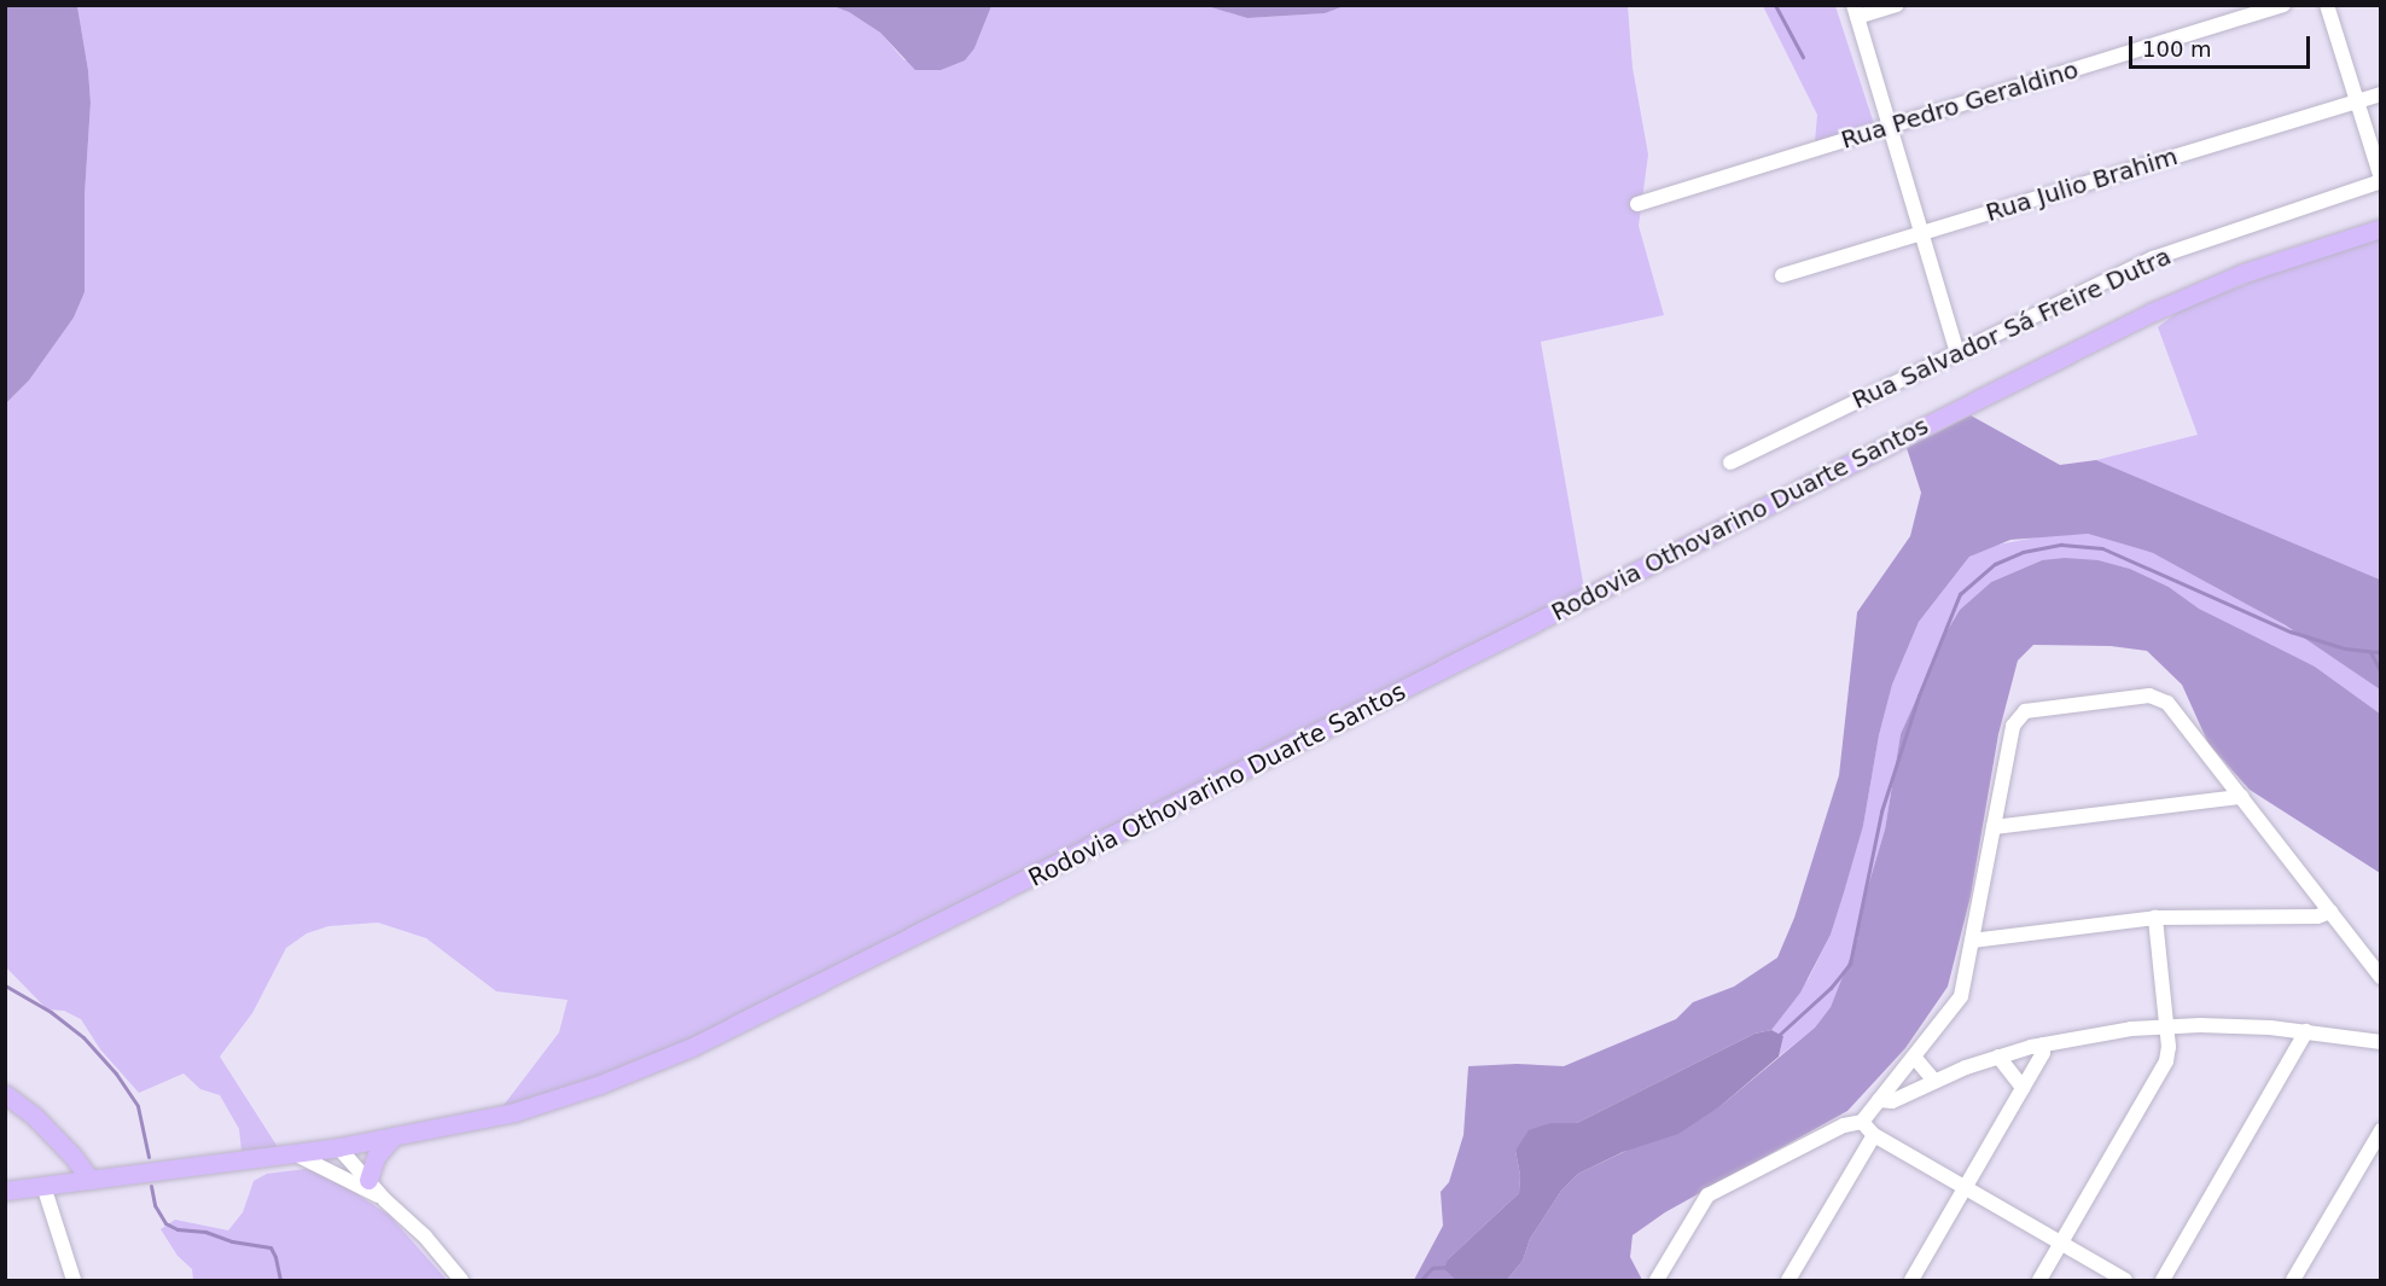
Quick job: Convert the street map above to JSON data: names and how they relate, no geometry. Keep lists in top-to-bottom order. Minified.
{"streets":{"main road":["Rodovia Othovarino Duarte Santos"],"street":["Rua Pedro Geraldino","Rua Julio Brahim","Rua Salvador Sá Freire Dutra"]},"scale_bar":"100 m"}
